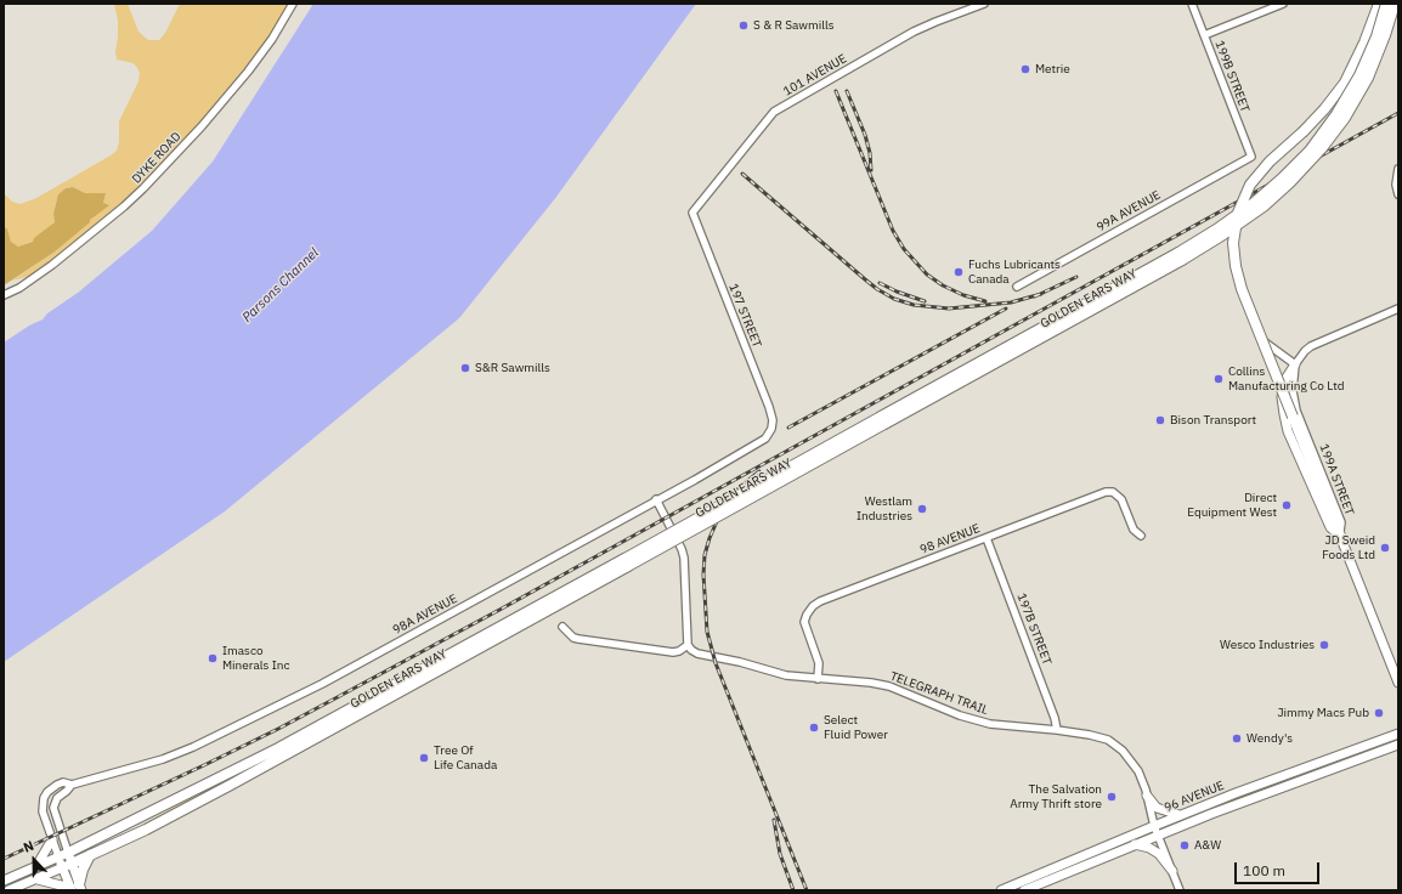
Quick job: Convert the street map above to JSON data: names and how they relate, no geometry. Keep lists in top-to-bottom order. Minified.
{"streets":{"highway":["GOLDEN EARS WAY"],"main road":["199A STREET","96 AVENUE"],"street":["101 AVENUE","199B STREET","DYKE ROAD","99A AVENUE","197 STREET","98 AVENUE","98A AVENUE","197B STREET","TELEGRAPH TRAIL"]},"crossings":[["101 AVENUE","197 STREET"],["199B STREET","99A AVENUE"],["GOLDEN EARS WAY","98A AVENUE"],["197 STREET","98A AVENUE"],["98 AVENUE","197B STREET"],["98 AVENUE","TELEGRAPH TRAIL"],["197B STREET","TELEGRAPH TRAIL"],["TELEGRAPH TRAIL","96 AVENUE"]],"water":["Parsons Channel"],"places":["S & R Sawmills","Metrie","Fuchs Lubricants Canada","S&R Sawmills","Collins Manufacturing Co Ltd","Bison Transport","Direct Equipment West","Westlam Industries","JD Sweid Foods Ltd","Wesco Industries","Imasco Minerals Inc","Jimmy Macs Pub","Select Fluid Power","Wendy's","Tree Of Life Canada","The Salvation Army Thrift store","A&W"],"scale_bar":"100 m","north":"top"}
